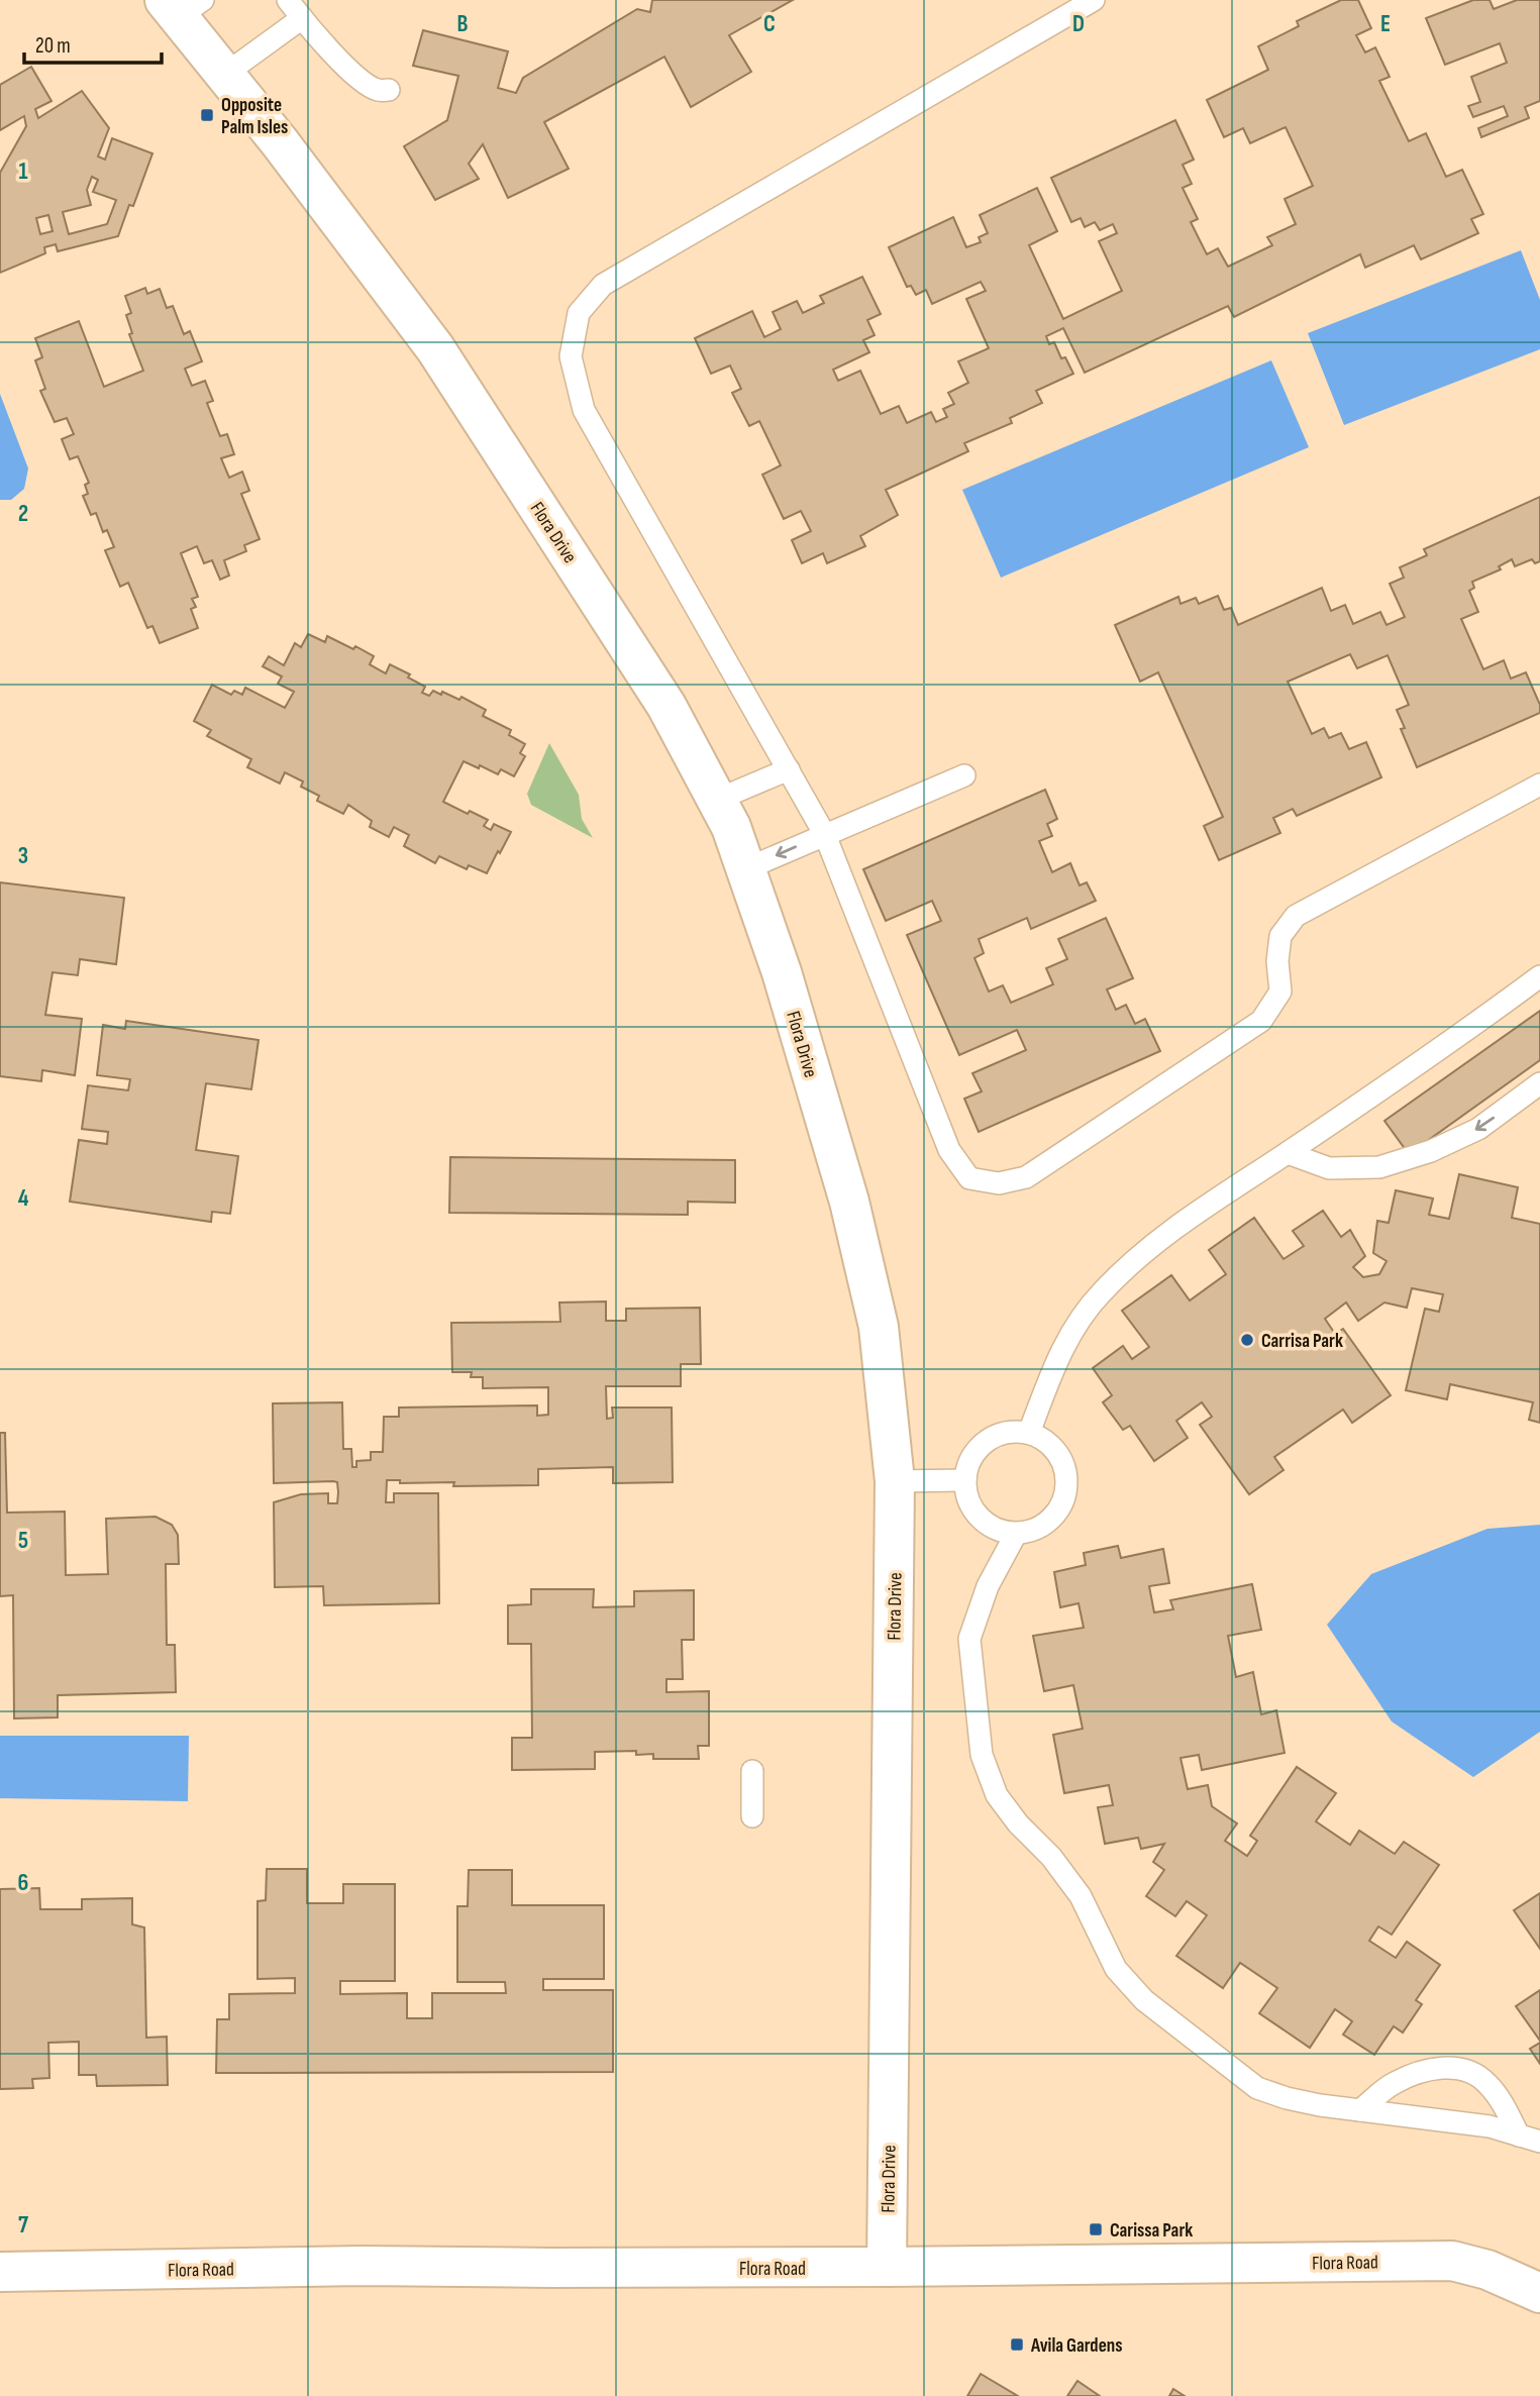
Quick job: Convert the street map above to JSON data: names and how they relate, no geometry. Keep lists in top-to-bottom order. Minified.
{"streets":{"street":["Flora Drive","Flora Road"]},"crossings":[["Flora Drive","Flora Road"]],"places":{"transit":["Opposite Palm Isles","Carissa Park","Avila Gardens"],"other":["Carrisa Park"]},"scale_bar":"20 m","grid":{"columns":["B","C","D","E"],"rows":["1","2","3","4","5","6","7"]}}
